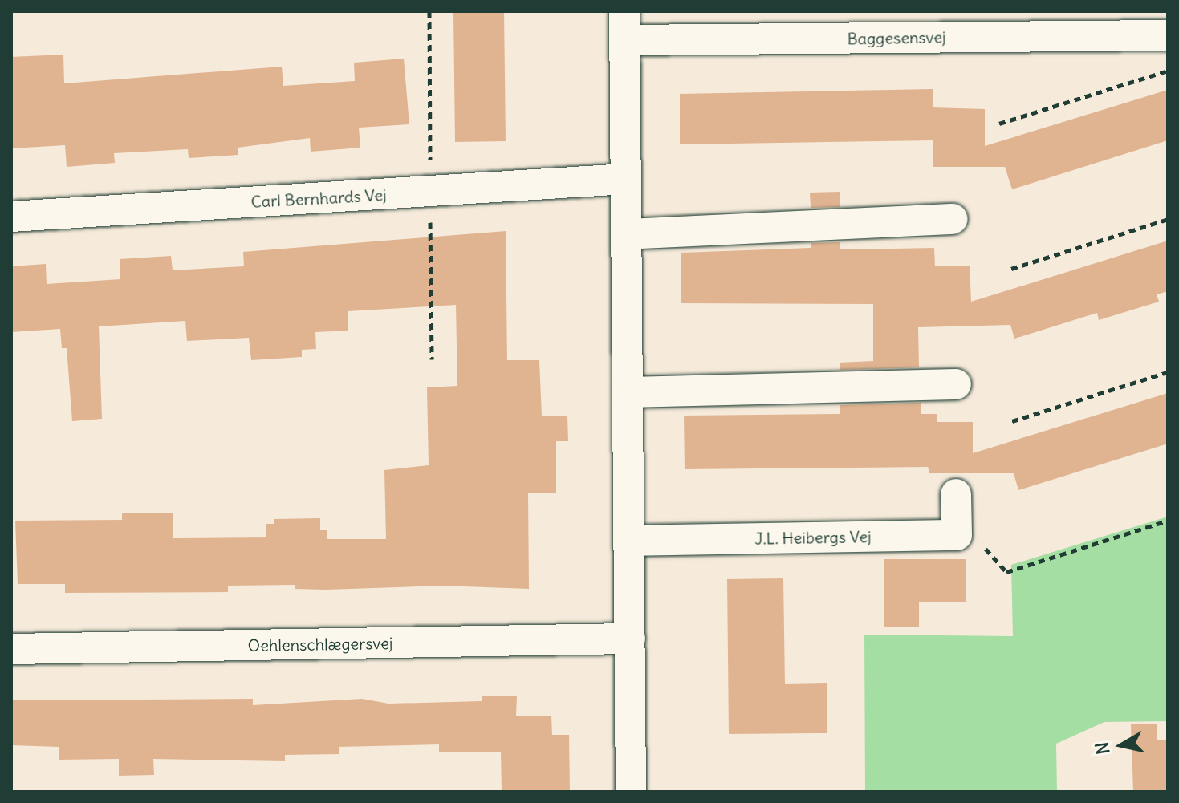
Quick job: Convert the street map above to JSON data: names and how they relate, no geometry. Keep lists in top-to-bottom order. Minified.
{"streets":{"street":["Baggesensvej","Carl Bernhards Vej","J.L. Heibergs Vej","Oehlenschlægersvej"]},"north":"left"}
